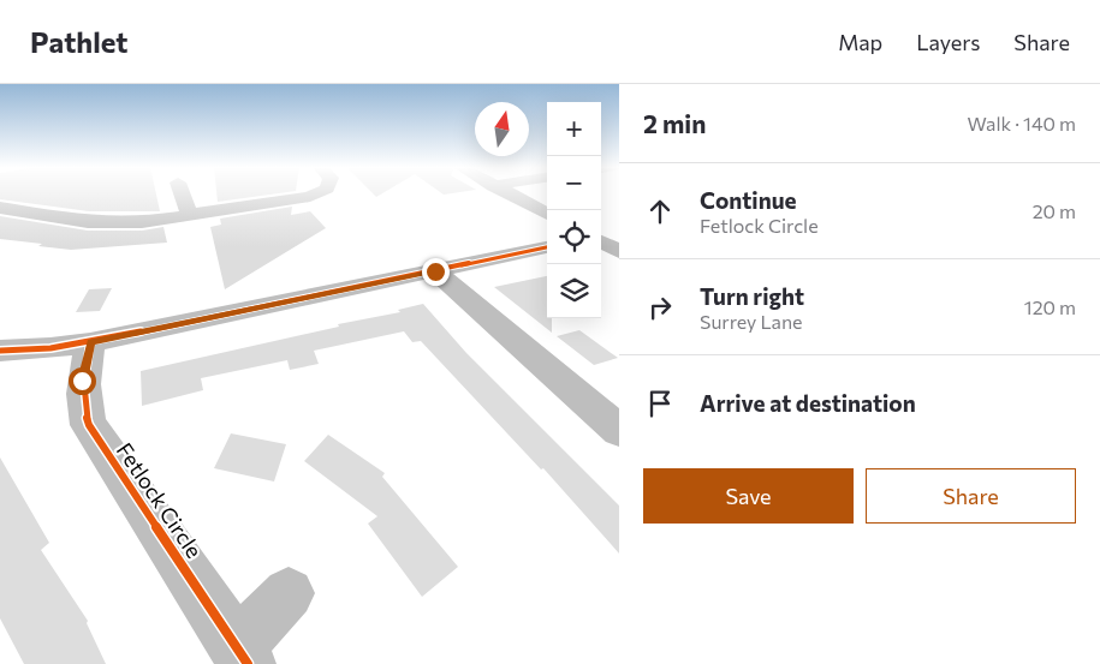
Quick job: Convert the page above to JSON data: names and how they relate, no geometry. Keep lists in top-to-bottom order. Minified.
{"streets":{"street":["Fetlock Circle"]},"north":"top","page":{"header":"Pathlet","nav":["Map","Layers","Share"],"heading":["2 min","Walk · 140 m"],"map_buttons":["+","−"],"list":[["Continue","Fetlock Circle","20 m"],["Turn right","Surrey Lane","120 m"],"Arrive at destination"],"buttons":["Save","Share"]}}
